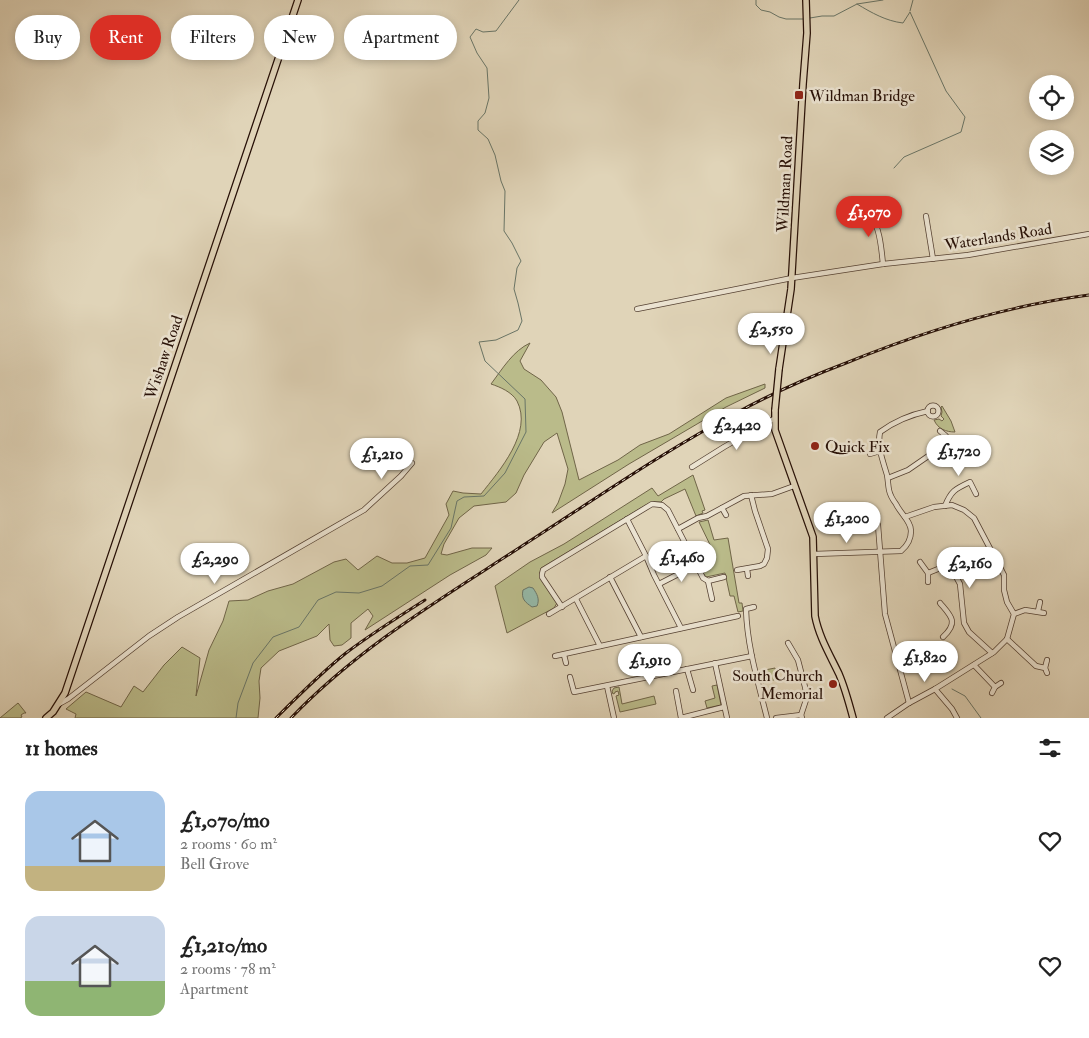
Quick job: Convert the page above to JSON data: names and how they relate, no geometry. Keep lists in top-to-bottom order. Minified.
{"streets":{"main road":["Wildman Road","Wishaw Road"],"street":["Waterlands Road"]},"crossings":[["Wildman Road","Waterlands Road"]],"places":{"transit":["Wildman Bridge"],"other":["Quick Fix","South Church Memorial"]},"page":{"chip":["Buy","Rent","Filters","New","Apartment"],"price":["£1,070","£2,550","£2,420","£1,720","£1,210","£1,200","£1,460","£2,290","£2,160","£1,820","£1,910"],"heading":"11 homes","list":[{"name":"£1,070/mo","note":"2 rooms · 60 m² · Bell Grove"},{"name":"£1,210/mo","note":"2 rooms · 78 m² · Apartment"}]}}
